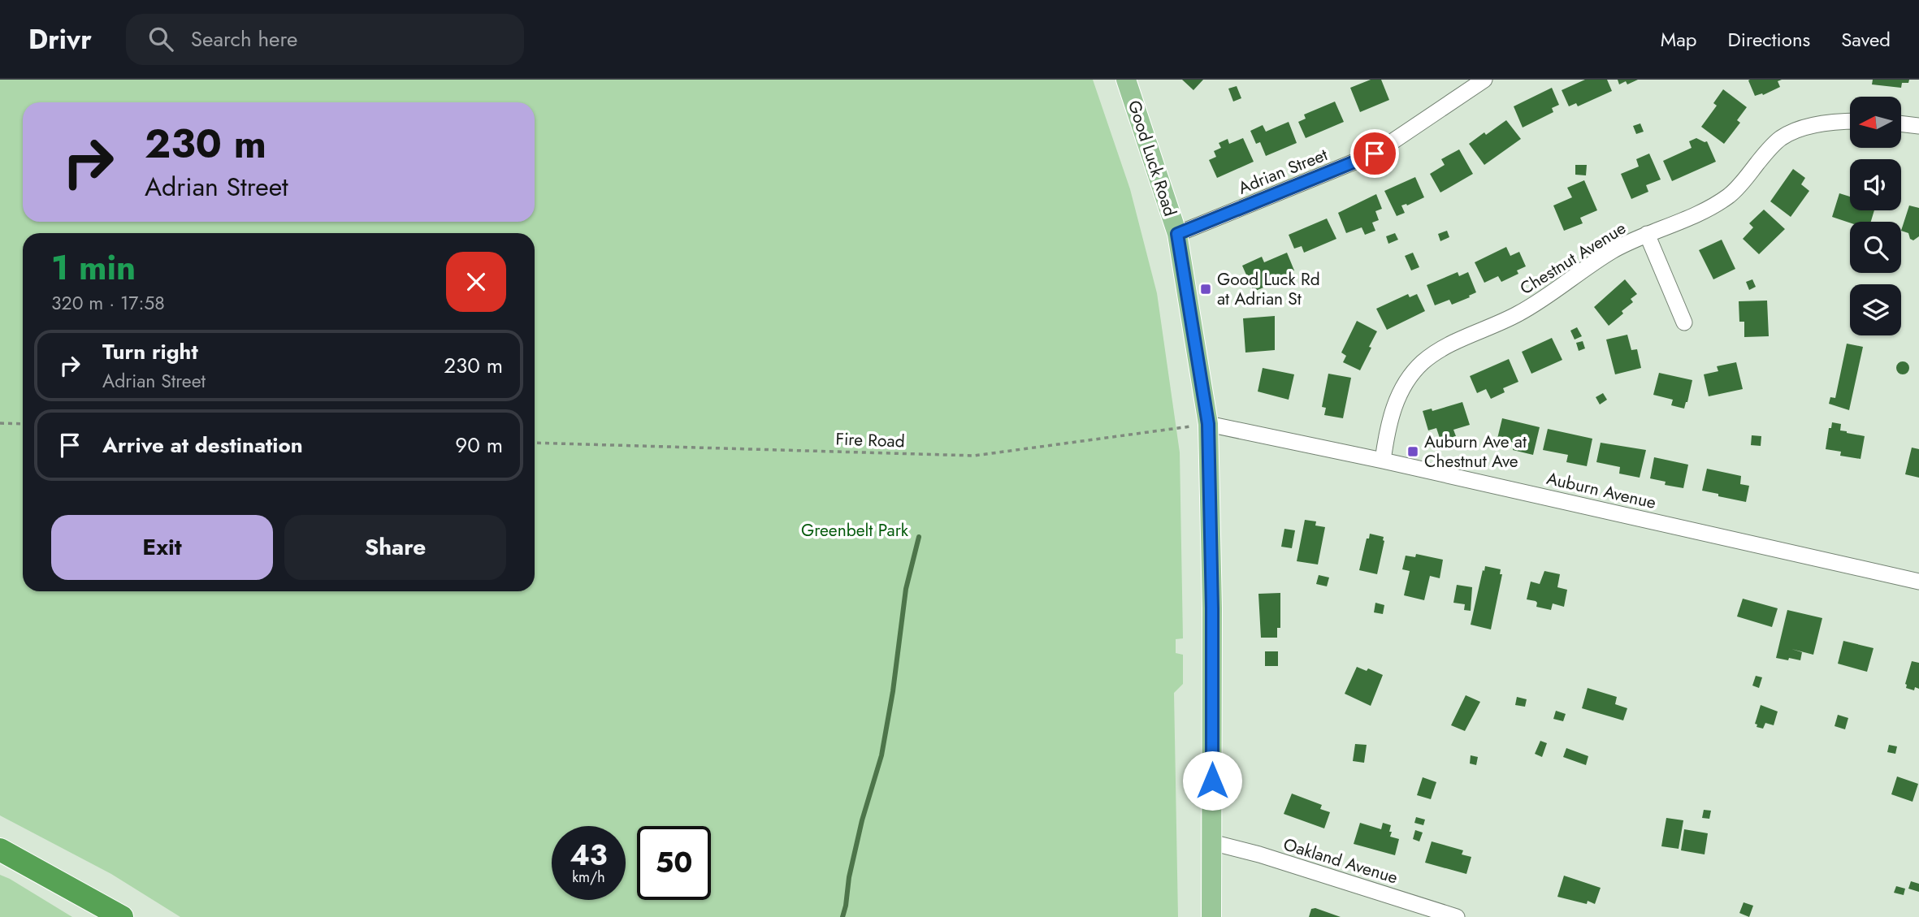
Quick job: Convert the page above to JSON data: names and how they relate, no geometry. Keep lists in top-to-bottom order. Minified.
{"streets":{"main road":["Good Luck Road"],"street":["Adrian Street","Chestnut Avenue","Auburn Avenue","Oakland Avenue"],"path":["Fire Road"]},"crossings":[["Good Luck Road","Adrian Street"],["Good Luck Road","Fire Road"],["Good Luck Road","Auburn Avenue"],["Good Luck Road","Oakland Avenue"],["Chestnut Avenue","Auburn Avenue"],["Fire Road","Auburn Avenue"]],"parks":["Greenbelt Park"],"places":{"transit":["Good Luck Rd at Adrian St","Auburn Ave at Chestnut Ave"]},"north":"left","page":{"header":"Drivr","search":"Search here","nav":["Map","Directions","Saved"],"turn":["230 m","Adrian Street"],"heading":["1 min","320 m · 17:58"],"list":[{"name":"Turn right","note":"Adrian Street","value":"230 m"},{"name":"Arrive at destination","value":"90 m"}],"buttons":["Exit","Share"],"speed":"43 km/h","limit":"50"}}
